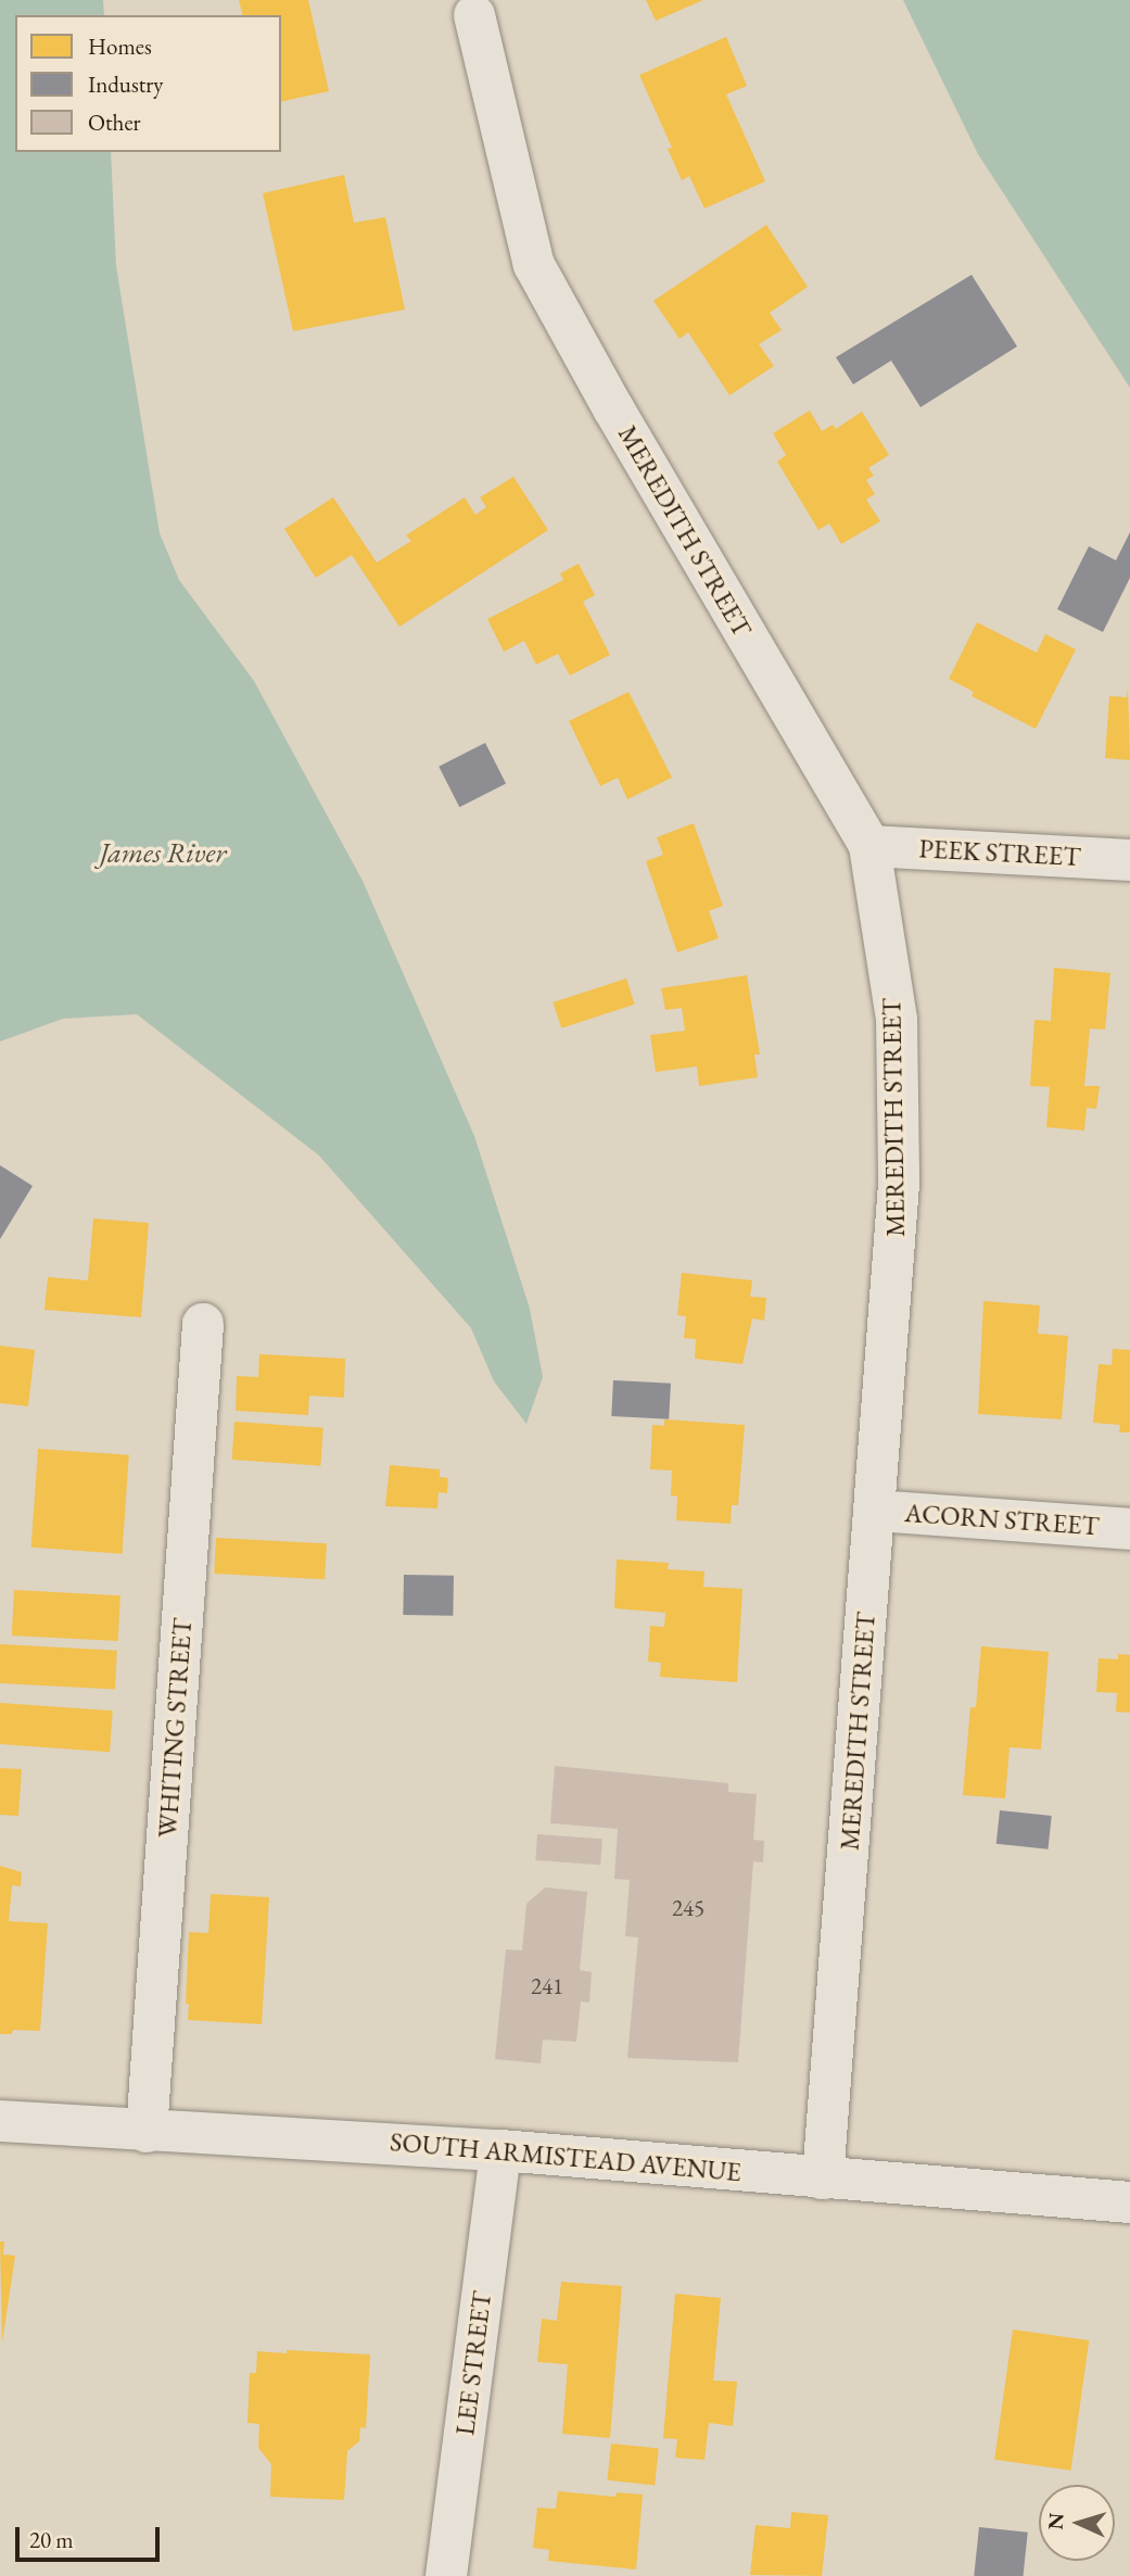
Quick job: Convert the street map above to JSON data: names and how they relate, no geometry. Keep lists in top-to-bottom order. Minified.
{"streets":{"street":["MEREDITH STREET","PEEK STREET","ACORN STREET","WHITING STREET","SOUTH ARMISTEAD AVENUE","LEE STREET"]},"crossings":[["MEREDITH STREET","PEEK STREET"],["MEREDITH STREET","ACORN STREET"],["MEREDITH STREET","SOUTH ARMISTEAD AVENUE"],["WHITING STREET","SOUTH ARMISTEAD AVENUE"],["SOUTH ARMISTEAD AVENUE","LEE STREET"]],"water":["James River"],"house_numbers":["245","241"],"legend":["Homes","Industry","Other"],"scale_bar":"20 m","north":"left"}
